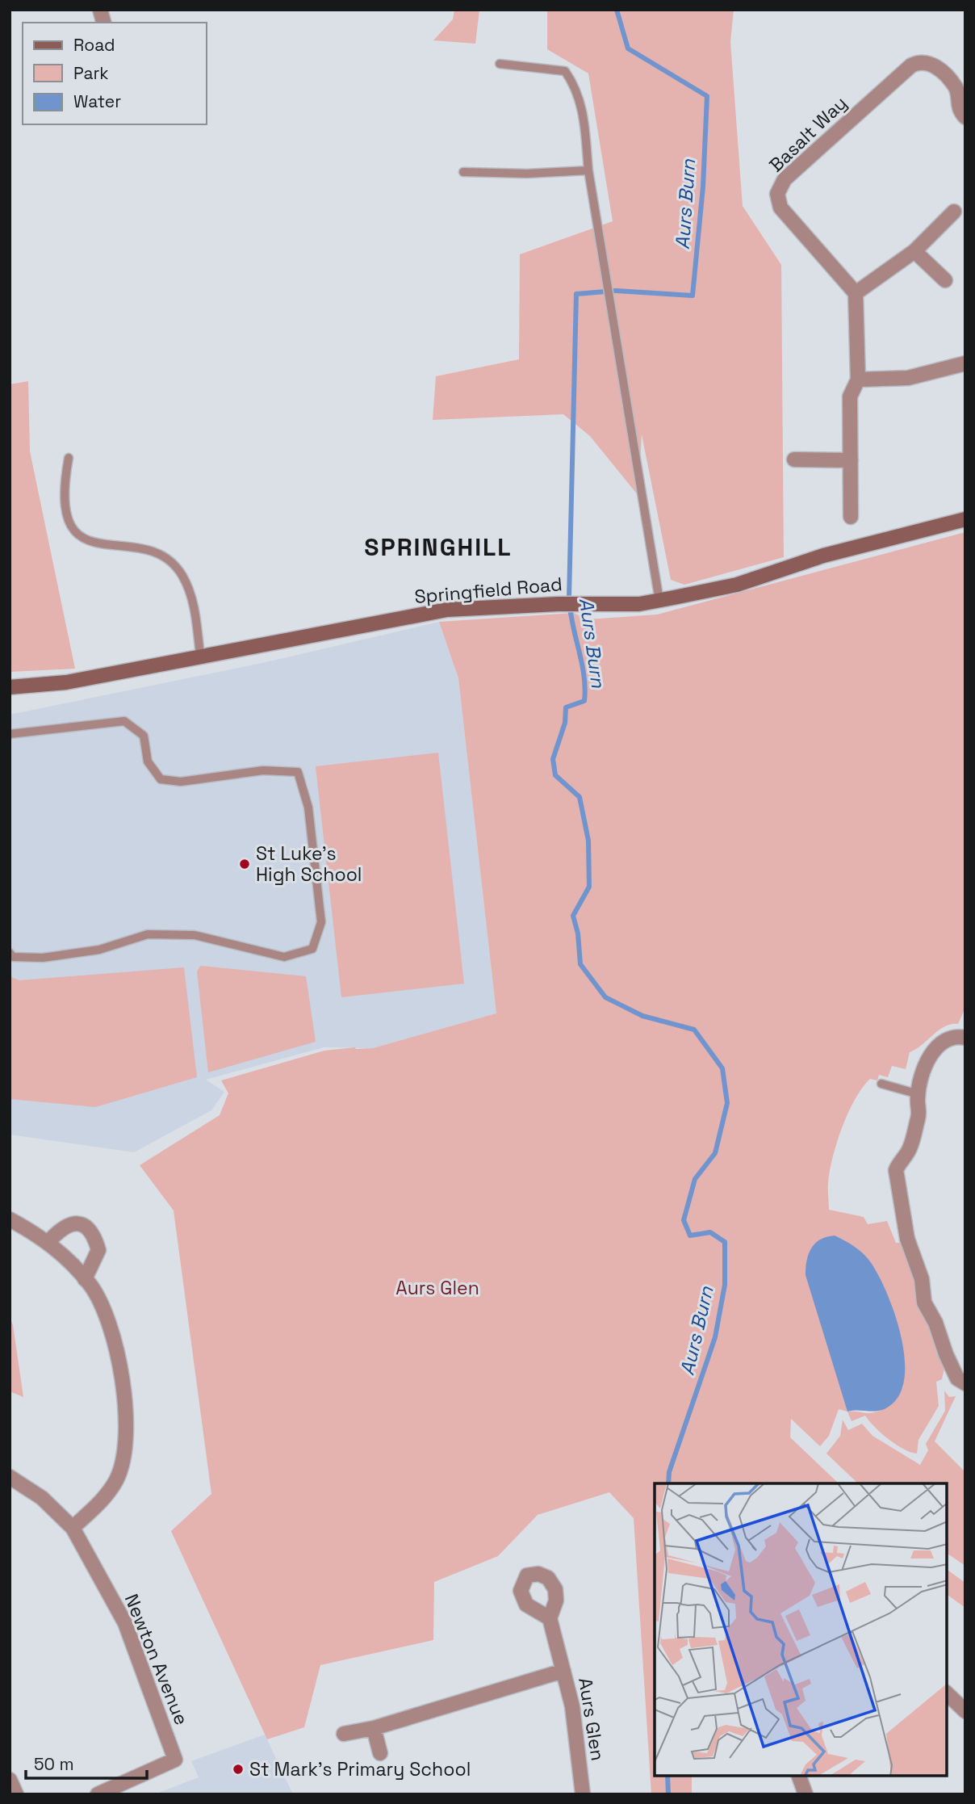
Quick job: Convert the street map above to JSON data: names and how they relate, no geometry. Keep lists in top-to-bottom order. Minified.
{"streets":{"street":["Basalt Way","Springfield Road","Newton Avenue","Aurs Glen"]},"districts":["SPRINGHILL"],"water":["Aurs Burn"],"parks":["Aurs Glen"],"places":["St Luke's High School","St Mark's Primary School"],"legend":["Road","Park","Water"],"scale_bar":"50 m"}
